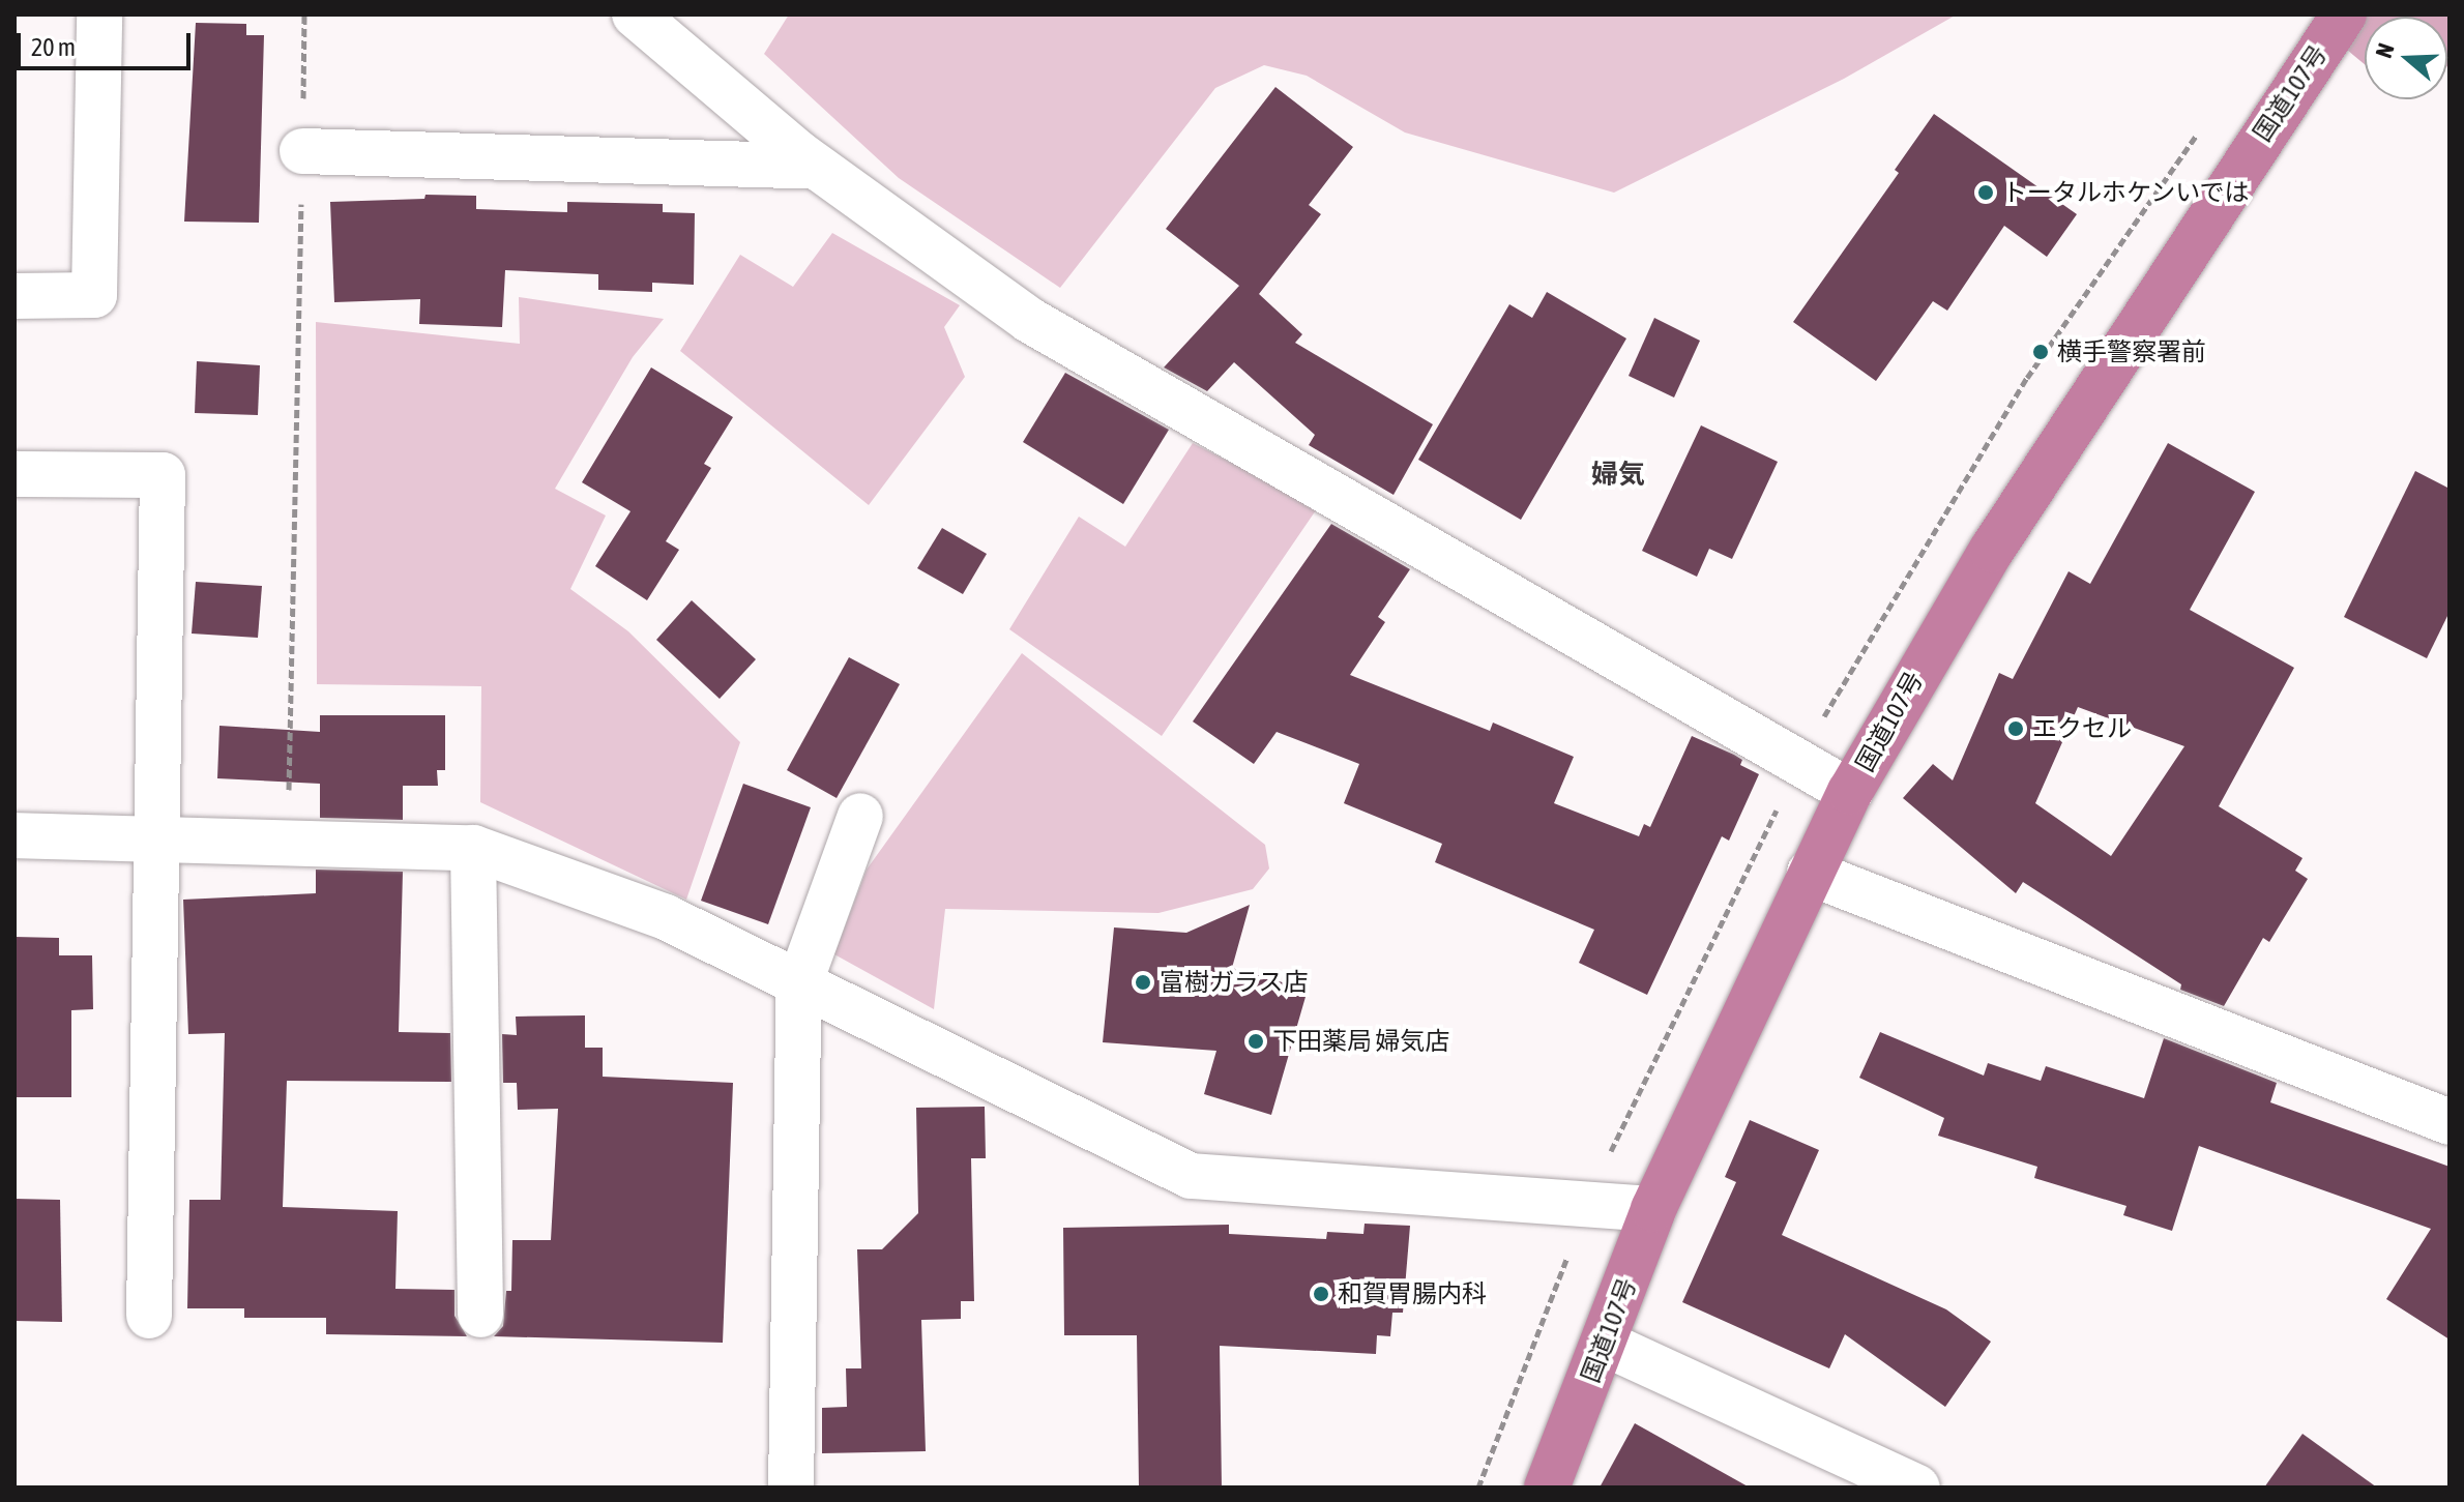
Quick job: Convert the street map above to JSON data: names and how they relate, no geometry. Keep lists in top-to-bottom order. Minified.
{"streets":{"highway":["国道107号"]},"districts":["婦気"],"places":["トータルホケンいでは","横手警察署前","エクセル","富樹ガラス店","下田薬局 婦気店","和賀胃腸内科"],"scale_bar":"20 m","north":"left"}
